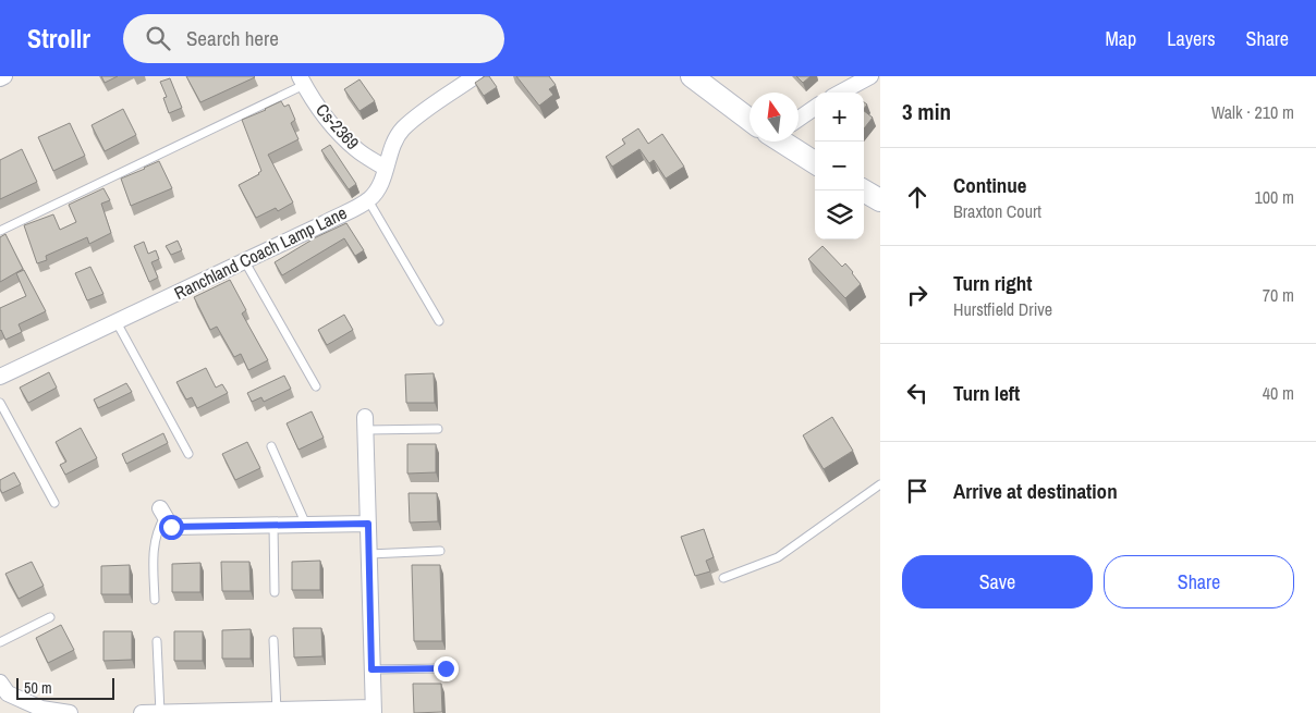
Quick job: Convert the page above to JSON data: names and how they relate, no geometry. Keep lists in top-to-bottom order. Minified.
{"streets":{"street":["Cs-2369","Ranchland Coach Lamp Lane"]},"crossings":[["Cs-2369","Ranchland Coach Lamp Lane"]],"scale_bar":"50 m","north":"top","page":{"header":"Strollr","search":"Search here","nav":["Map","Layers","Share"],"heading":["3 min","Walk · 210 m"],"map_buttons":["+","−"],"list":[["Continue","Braxton Court","100 m"],["Turn right","Hurstfield Drive","70 m"],["Turn left","40 m"],"Arrive at destination"],"buttons":["Save","Share"],"scale":"50 m"}}
